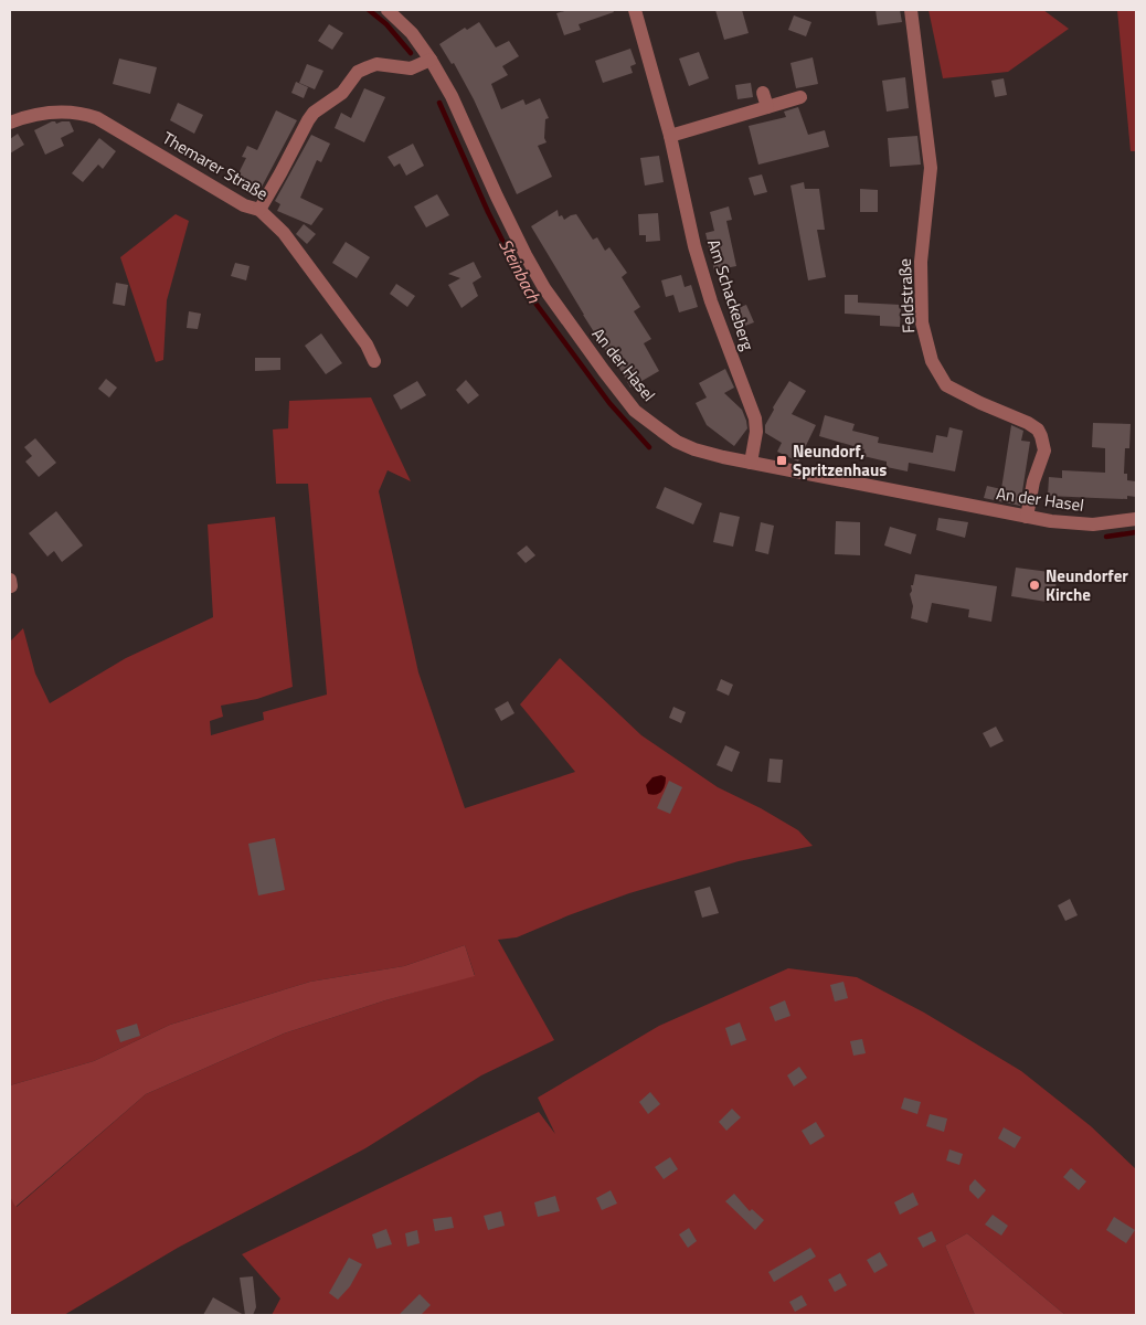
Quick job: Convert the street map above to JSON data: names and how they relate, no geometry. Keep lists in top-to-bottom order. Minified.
{"streets":{"street":["Themarer Straße","Am Schackeberg","Feldstraße","An der Hasel"]},"crossings":[["Am Schackeberg","An der Hasel"],["Feldstraße","An der Hasel"]],"water":["Steinbach"],"places":{"transit":["Neundorf, Spritzenhaus"],"other":["Neundorfer Kirche"]}}
